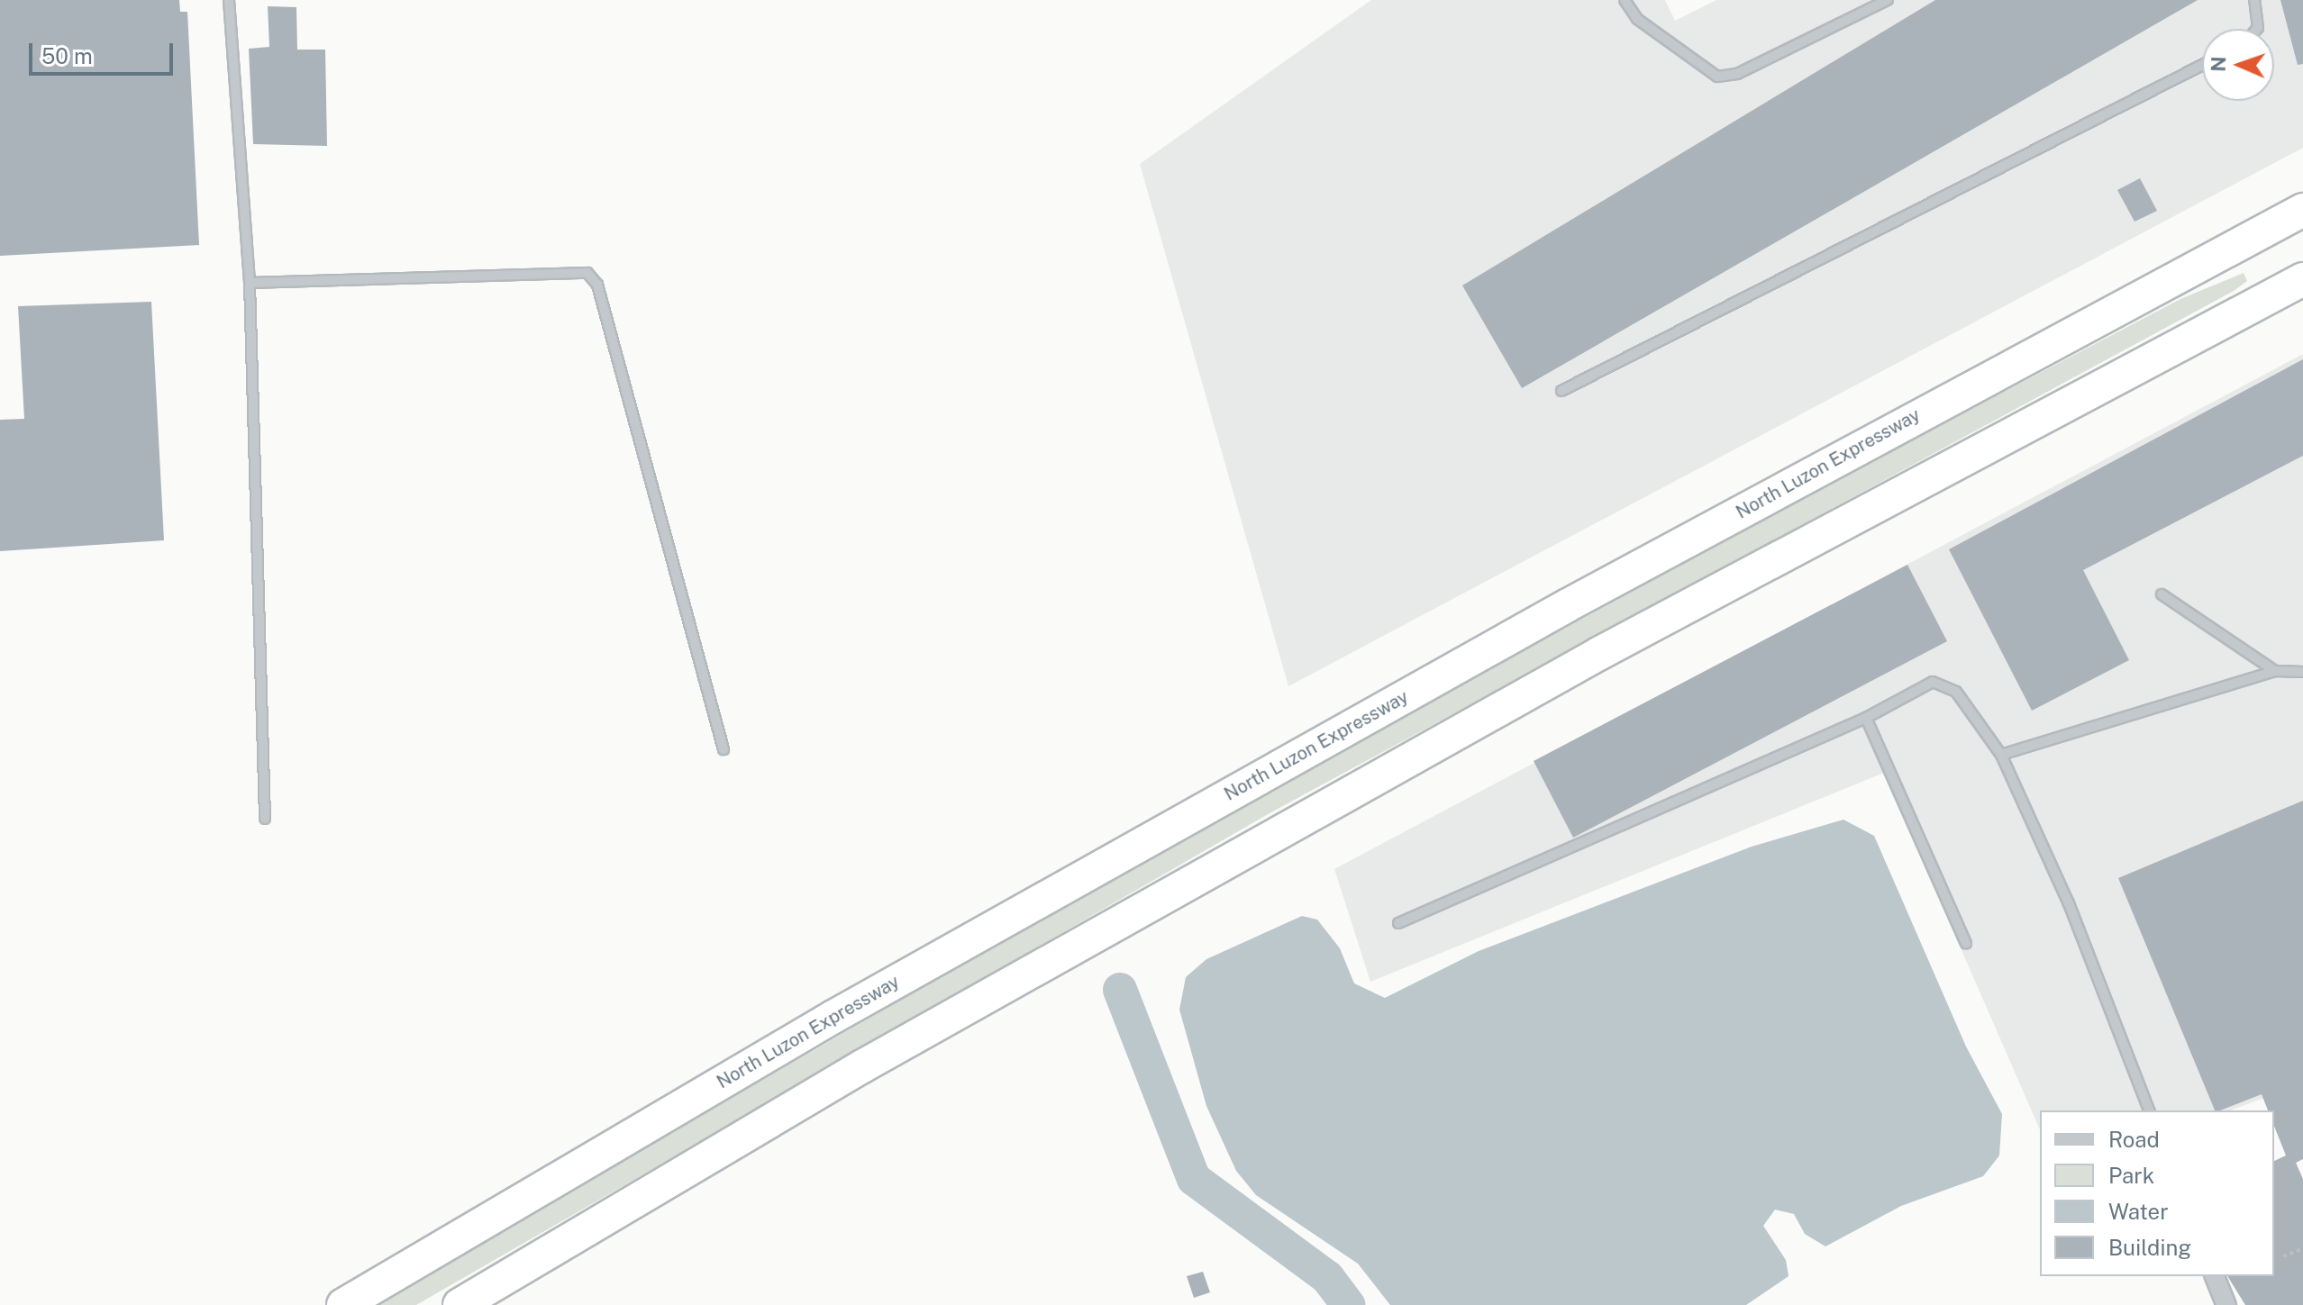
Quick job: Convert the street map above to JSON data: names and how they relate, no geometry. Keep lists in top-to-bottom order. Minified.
{"streets":{"highway":["North Luzon Expressway"]},"legend":["Road","Park","Water","Building"],"scale_bar":"50 m","north":"left"}
